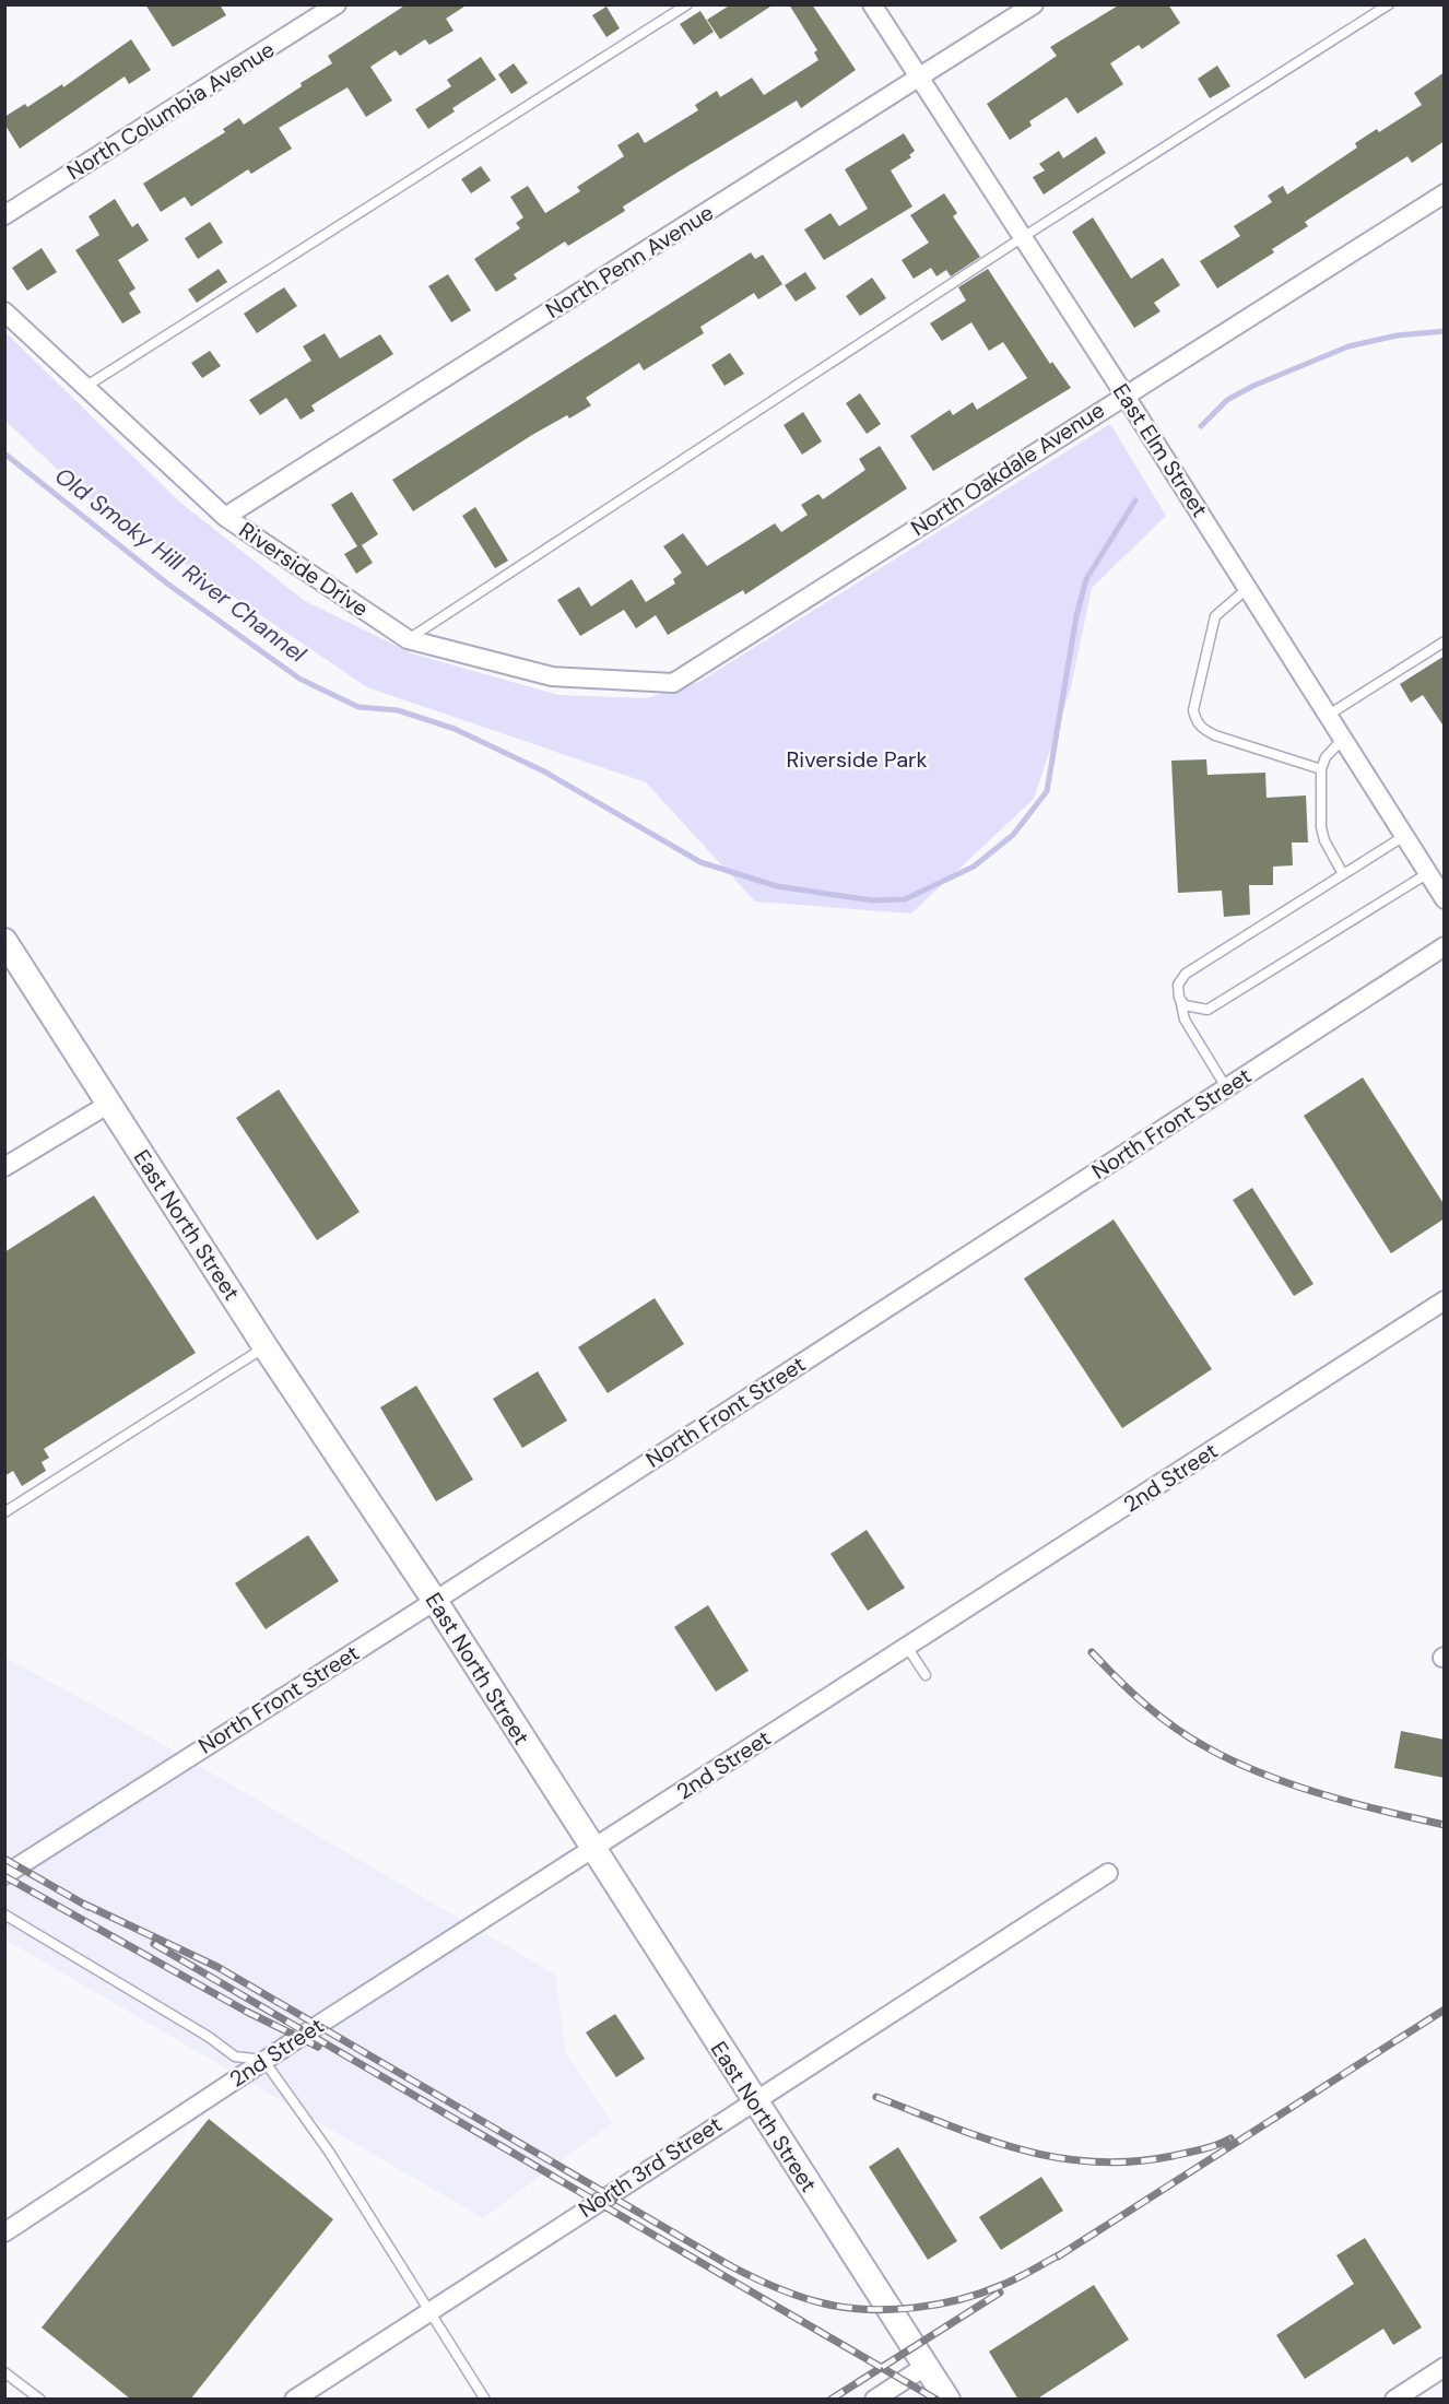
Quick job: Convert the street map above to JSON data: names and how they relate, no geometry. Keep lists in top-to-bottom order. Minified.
{"streets":{"street":["North Columbia Avenue","North Penn Avenue","East Elm Street","North Oakdale Avenue","Riverside Drive","North Front Street","East North Street","2nd Street","North 3rd Street"]},"crossings":[["North Penn Avenue","East Elm Street"],["North Penn Avenue","Riverside Drive"],["East Elm Street","North Oakdale Avenue"],["North Oakdale Avenue","Riverside Drive"],["North Front Street","East North Street"],["East North Street","2nd Street"],["East North Street","North 3rd Street"]],"water":["Old Smoky Hill River Channel"],"parks":["Riverside Park"]}
